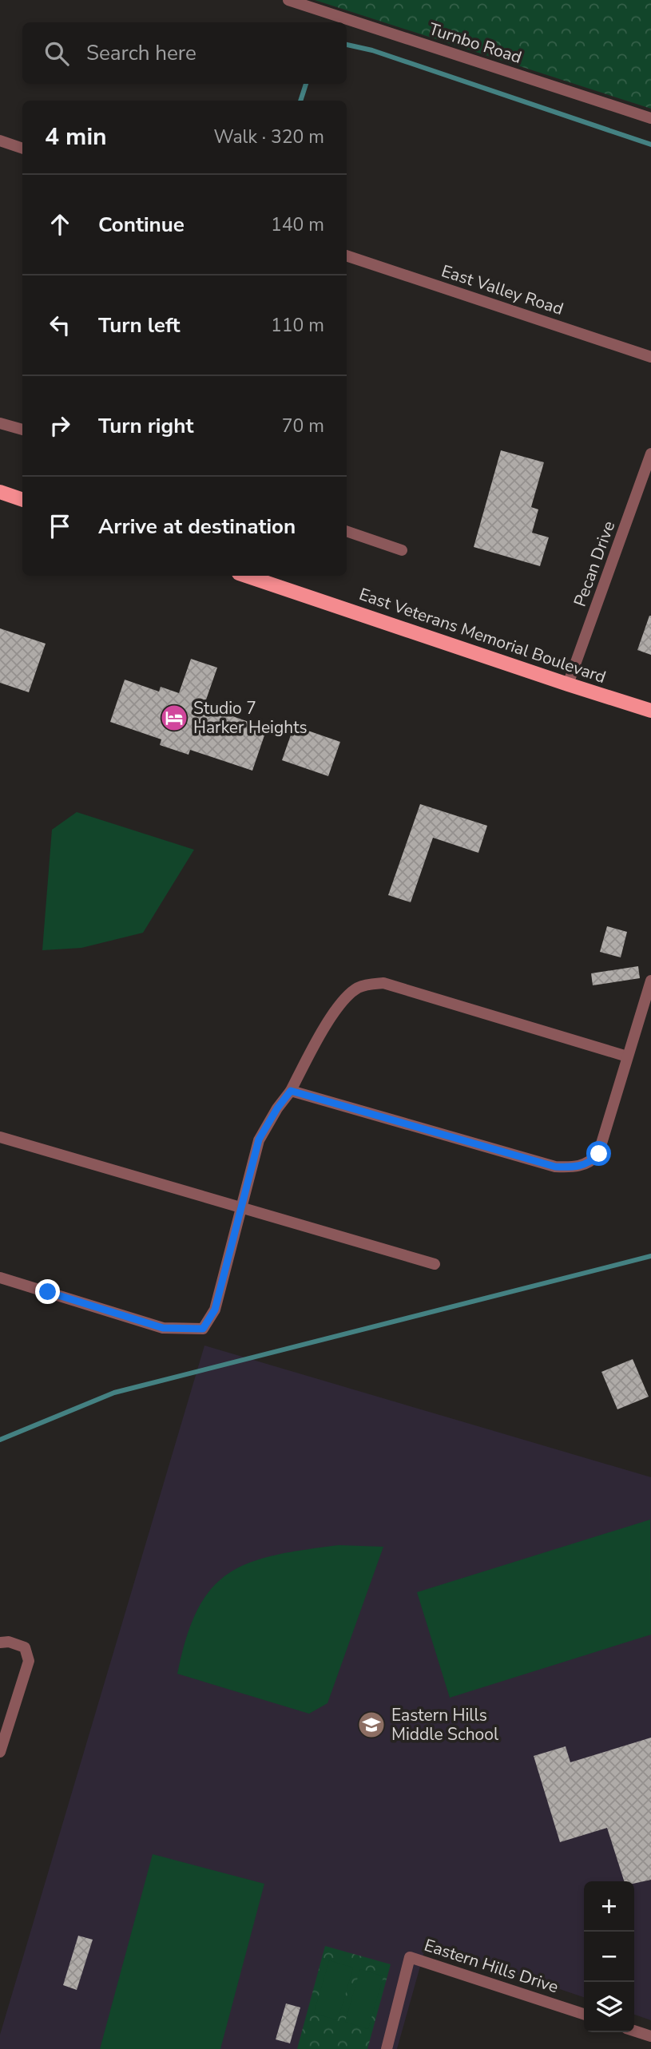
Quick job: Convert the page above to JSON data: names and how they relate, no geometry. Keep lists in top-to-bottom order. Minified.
{"streets":{"main road":["East Veterans Memorial Boulevard"],"street":["Turnbo Road","East Valley Road","Pecan Drive","Eastern Hills Drive"]},"crossings":[["Pecan Drive","East Veterans Memorial Boulevard"]],"places":{"hotel":["Studio 7 Harker Heights"],"school or university":["Eastern Hills Middle School"]},"page":{"search":"Search here","heading":["4 min","Walk · 320 m"],"list":[["Continue","140 m"],["Turn left","110 m"],["Turn right","70 m"],"Arrive at destination"],"map_buttons":["+","−"]}}
